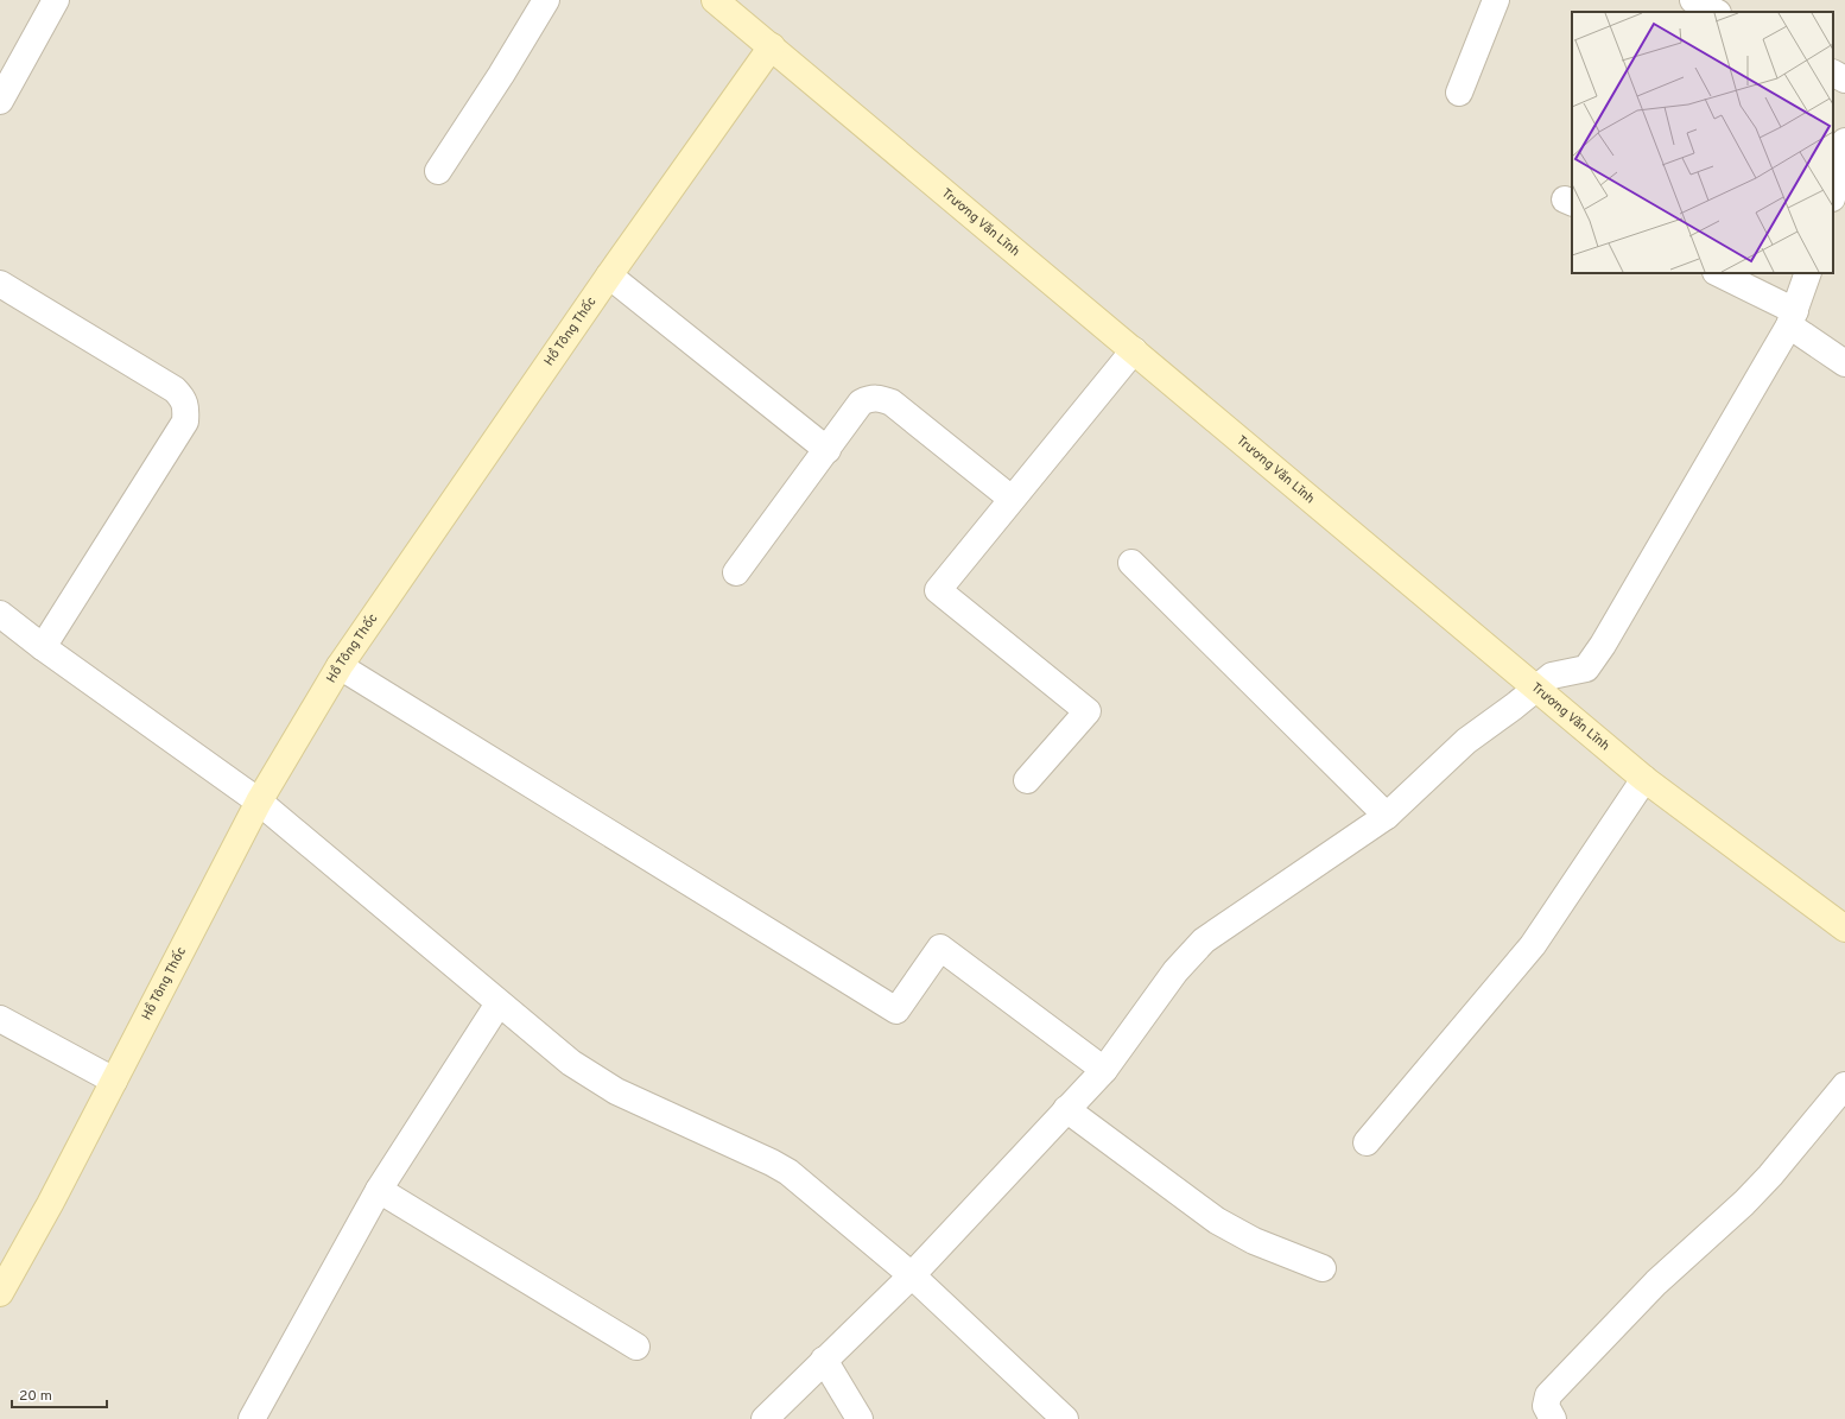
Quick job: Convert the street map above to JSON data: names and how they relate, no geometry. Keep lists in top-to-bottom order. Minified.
{"streets":{"street":["Trương Văn Lĩnh","Hồ Tông Thốc"]},"crossings":[["Trương Văn Lĩnh","Hồ Tông Thốc"]],"scale_bar":"20 m"}
